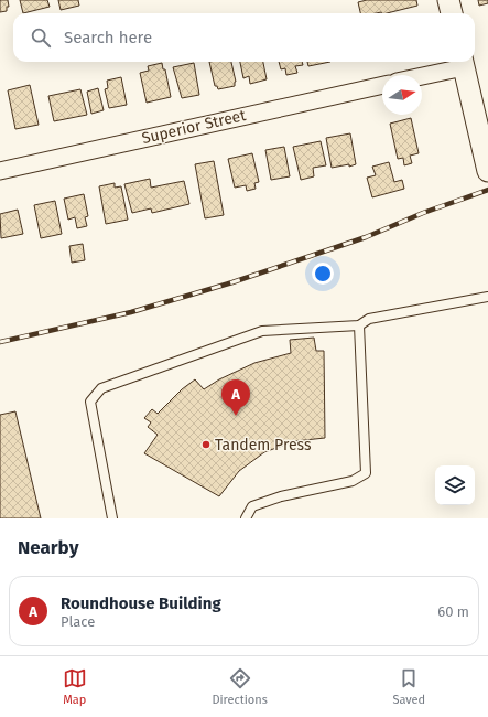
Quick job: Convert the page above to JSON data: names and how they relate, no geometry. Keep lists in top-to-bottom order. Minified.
{"streets":{"street":["Superior Street"]},"places":["Tandem Press"],"north":"right","page":{"search":"Search here","pins":"A","heading":"Nearby","list":[{"mark":"A","name":"Roundhouse Building","note":"Place","value":"60 m"}],"nav":["Map","Directions","Saved"]}}
